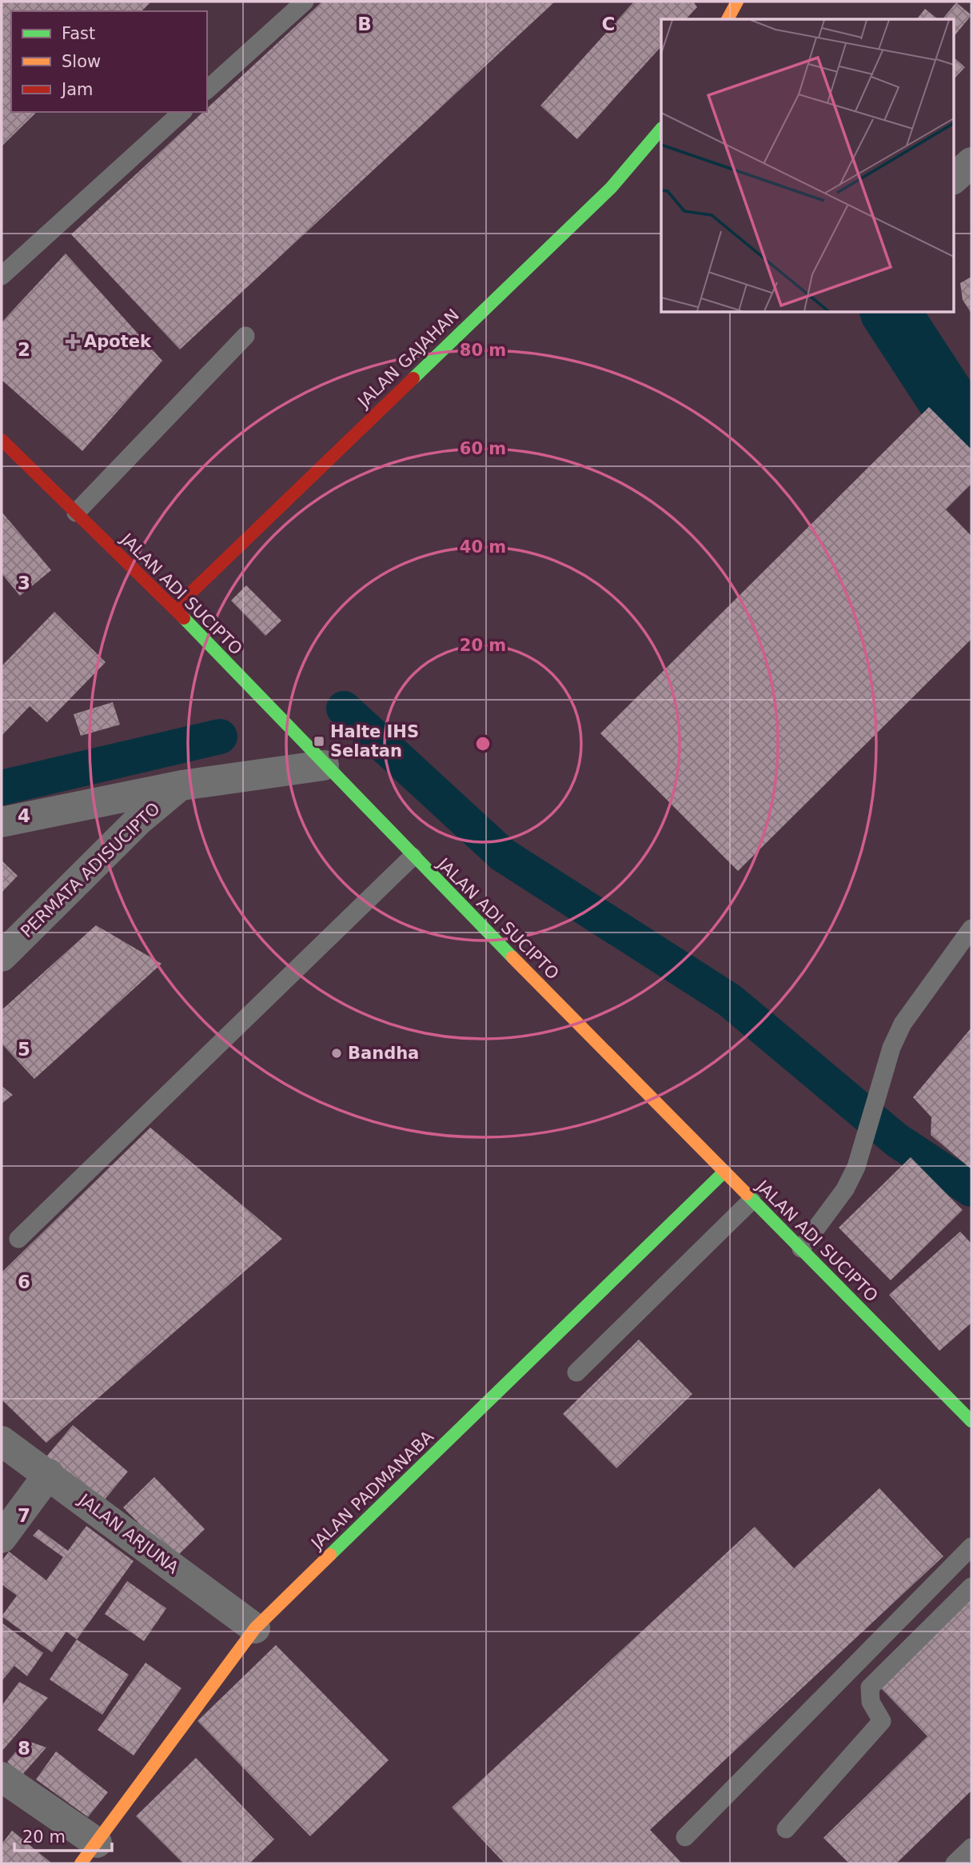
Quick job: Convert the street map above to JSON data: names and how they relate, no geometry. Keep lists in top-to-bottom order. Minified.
{"streets":{"main road":["JALAN GAJAHAN","JALAN ADI SUCIPTO","JALAN PADMANABA"],"street":["PERMATA ADISUCIPTO","JALAN ARJUNA"]},"crossings":[["JALAN GAJAHAN","JALAN ADI SUCIPTO"],["JALAN ADI SUCIPTO","JALAN PADMANABA"],["JALAN PADMANABA","JALAN ARJUNA"]],"places":{"health":["Apotek"],"transit":["Halte IHS Selatan"],"other":["Bandha"]},"legend":["Fast","Slow","Jam"],"scale_bar":"20 m","grid":{"columns":["B","C"],"rows":["2","3","4","5","6","7","8"]},"rings":["80 m","60 m","40 m","20 m"]}
